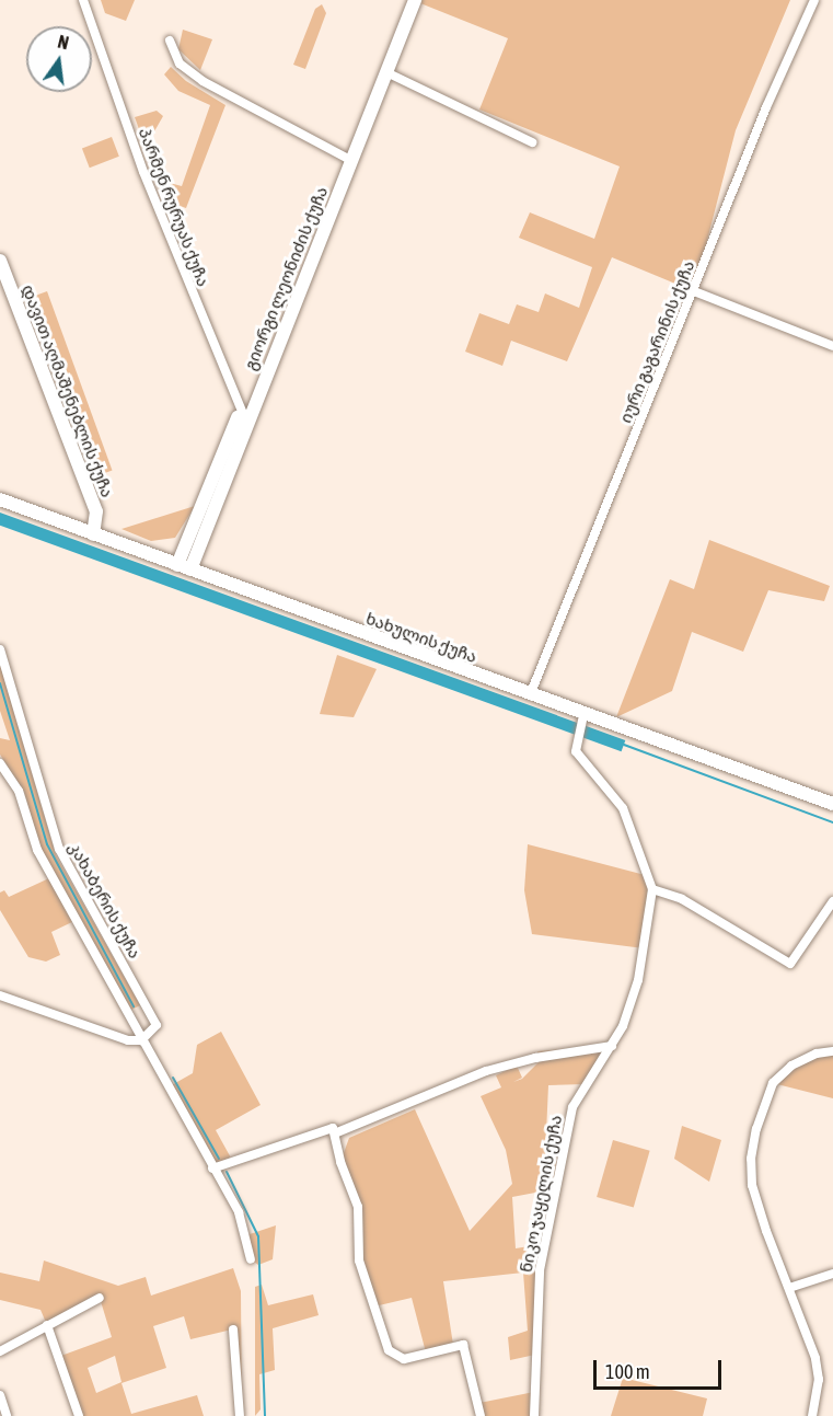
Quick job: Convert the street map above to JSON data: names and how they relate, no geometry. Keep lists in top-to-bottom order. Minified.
{"streets":{"street":["პარმენ რურუას ქუჩა","გიორგი ლეონიძის ქუჩა","იური გაგარინის ქუჩა","დავით აღმაშენებლის ქუჩა","ხახულის ქუჩა","კახაბერის ქუჩა","ნიკო ჯაყელის ქუჩა"]},"crossings":[["პარმენ რურუას ქუჩა","გიორგი ლეონიძის ქუჩა"],["გიორგი ლეონიძის ქუჩა","ხახულის ქუჩა"],["იური გაგარინის ქუჩა","ხახულის ქუჩა"],["დავით აღმაშენებლის ქუჩა","ხახულის ქუჩა"],["ხახულის ქუჩა","ნიკო ჯაყელის ქუჩა"]],"scale_bar":"100 m","north":"top"}
